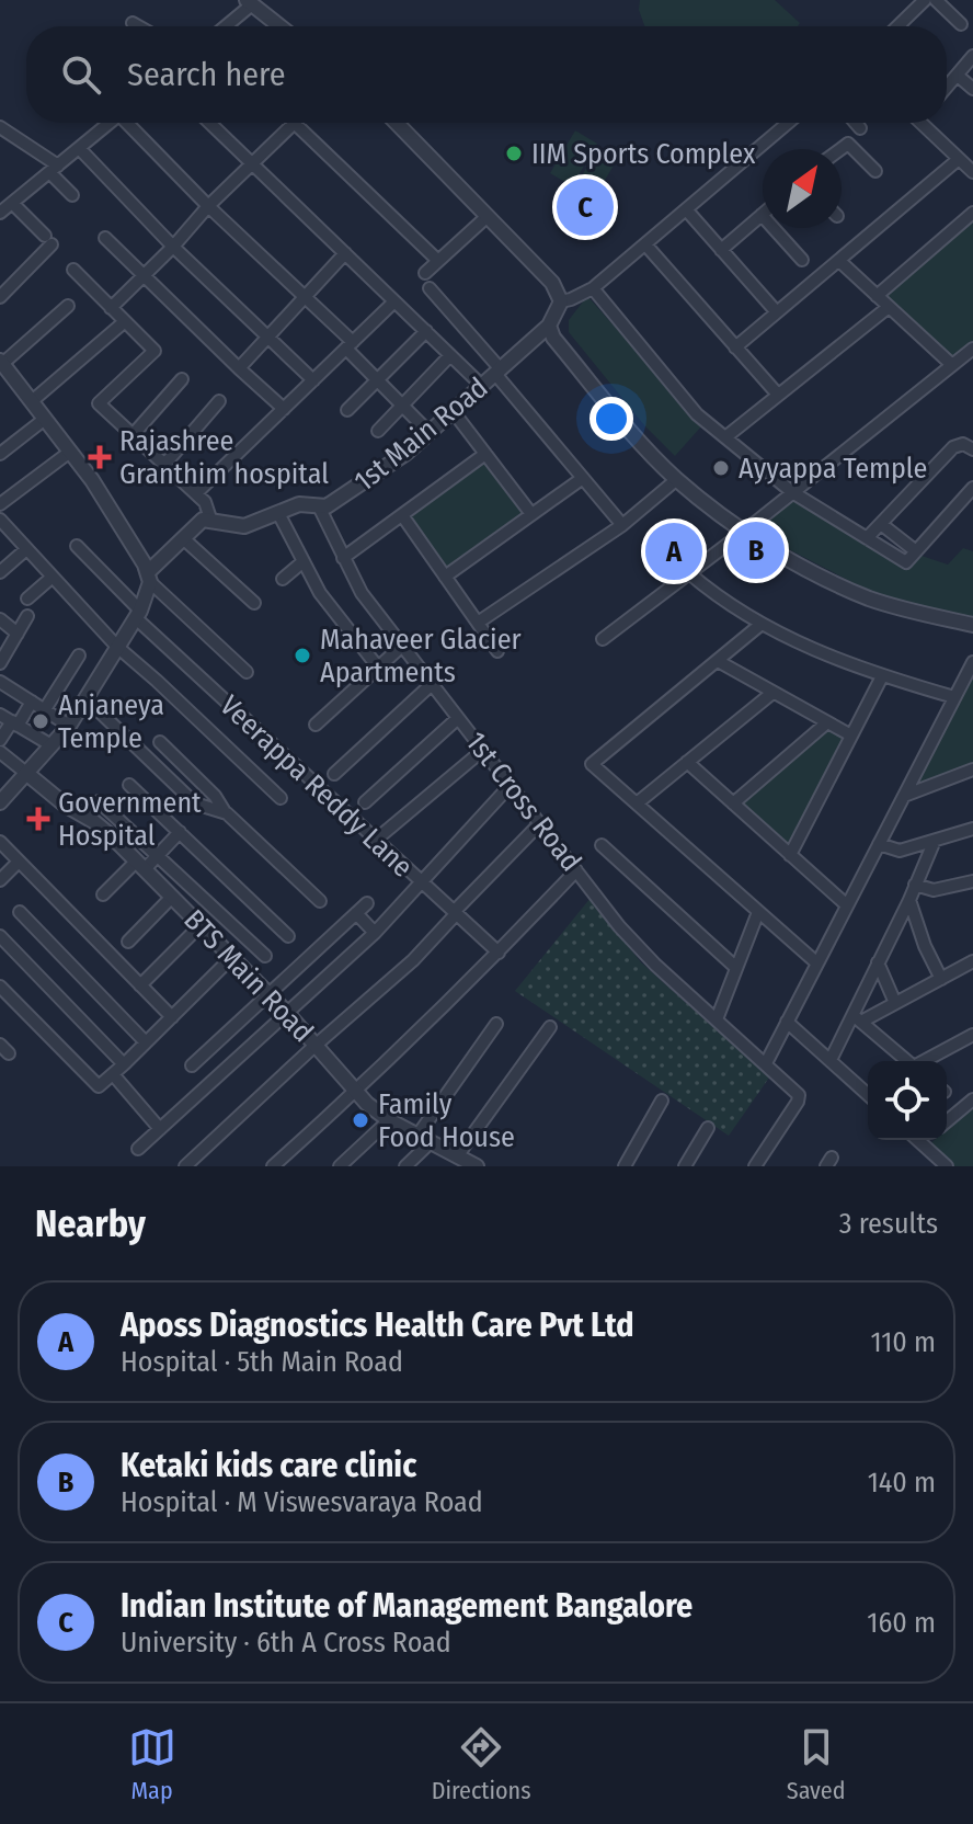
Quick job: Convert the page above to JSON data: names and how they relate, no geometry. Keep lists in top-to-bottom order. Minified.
{"streets":{"street":["1st Main Road","Veerappa Reddy Lane","1st Cross Road","BTS Main Road"]},"crossings":[["1st Main Road","1st Cross Road"]],"places":{"other":["IIM Sports Complex","Ayyappa Temple","Mahaveer Glacier Apartments","Anjaneya Temple","Family Food House"],"health":["Rajashree Granthim hospital","Government Hospital"]},"north":"top right","page":{"search":"Search here","pins":["C","B","A"],"heading":["Nearby","3 results"],"list":[{"mark":"A","name":"Aposs Diagnostics Health Care Pvt Ltd","note":"Hospital · 5th Main Road","value":"110 m"},{"mark":"B","name":"Ketaki kids care clinic","note":"Hospital · M Viswesvaraya Road","value":"140 m"},{"mark":"C","name":"Indian Institute of Management Bangalore","note":"University · 6th A Cross Road","value":"160 m"}],"nav":["Map","Directions","Saved"]}}
